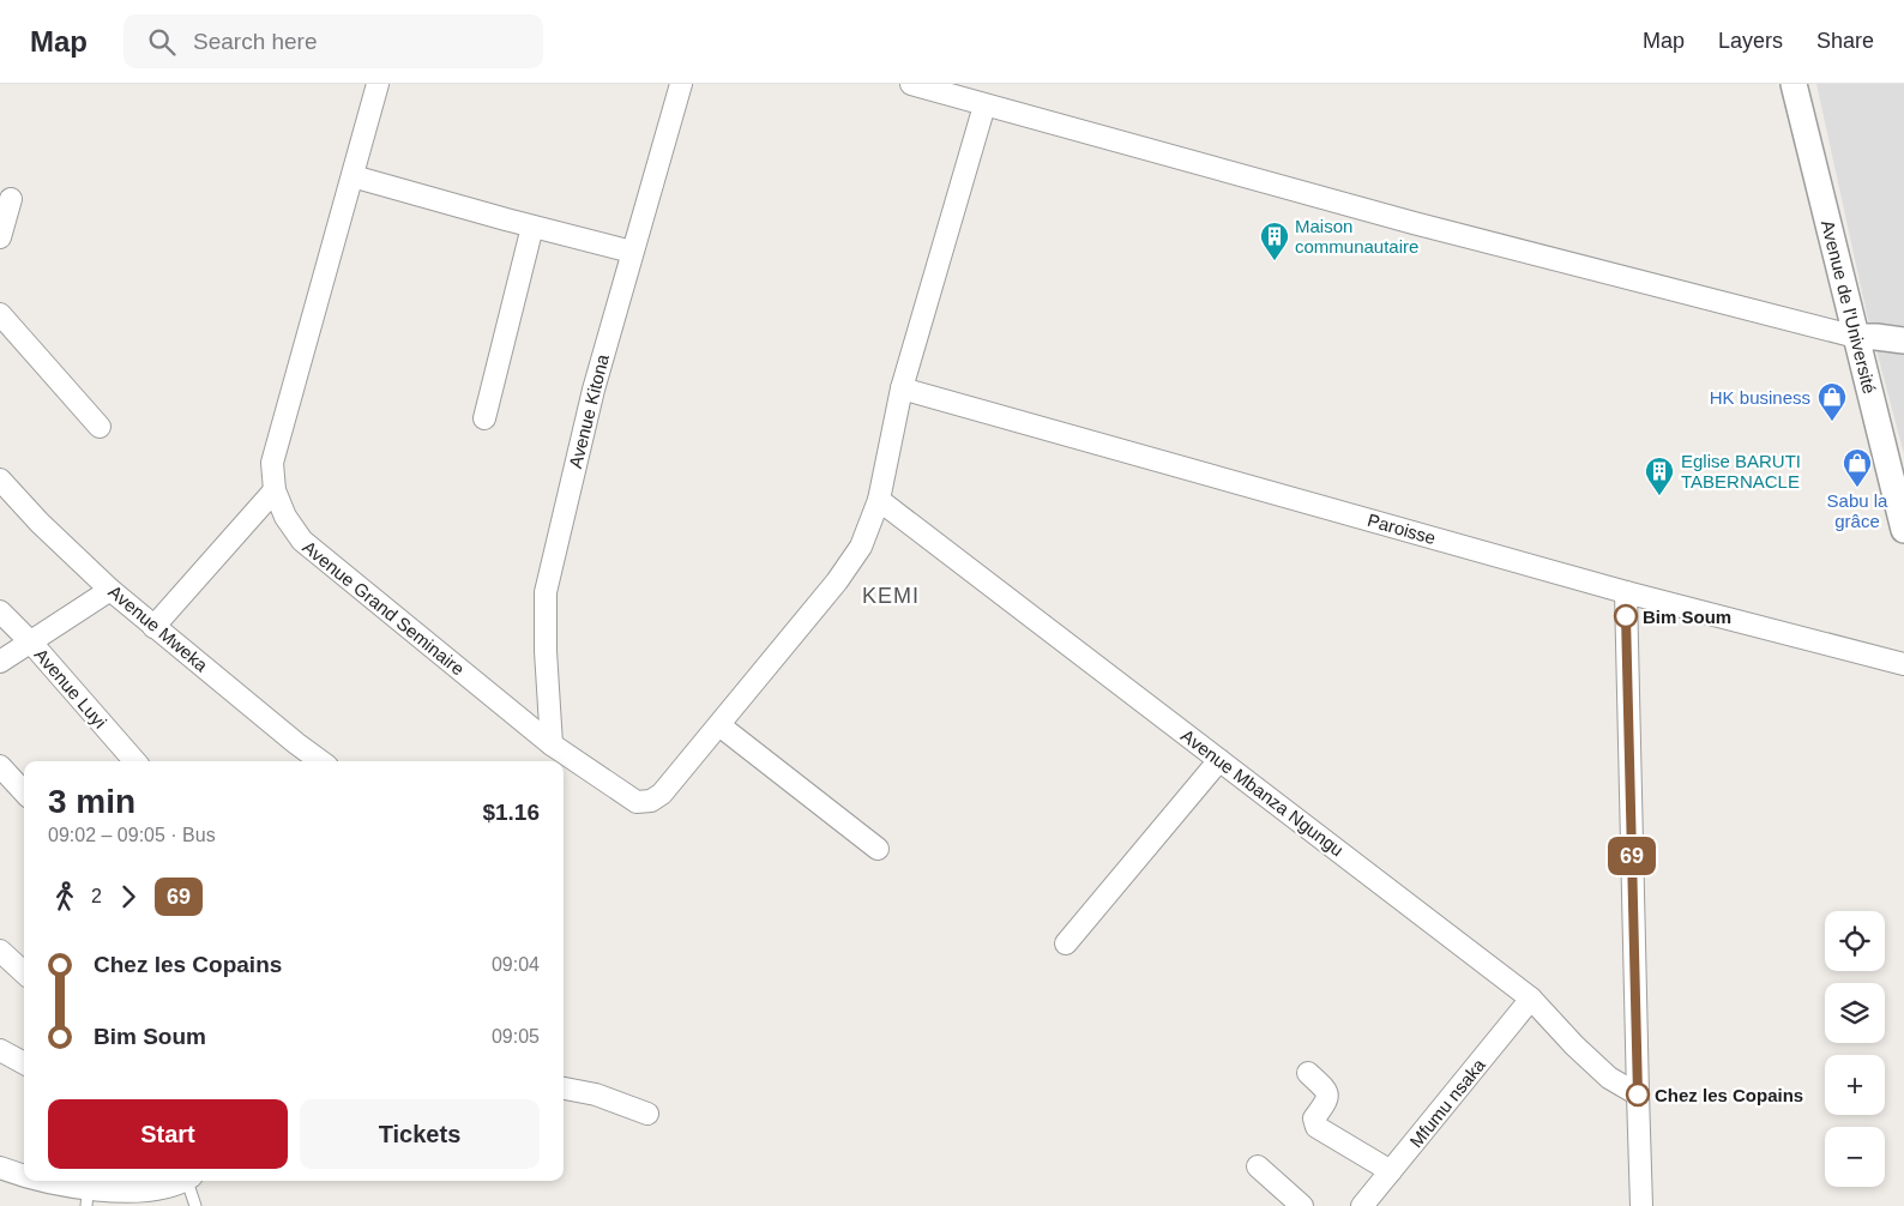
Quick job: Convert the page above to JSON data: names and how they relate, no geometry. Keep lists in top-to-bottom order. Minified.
{"streets":{"street":["Avenue de l'Université","Avenue Kitona","Paroisse","Avenue Grand Seminaire","Avenue Mweka","Avenue Luyi","Avenue Mbanza Ngungu","Mfumu nsaka"]},"crossings":[["Avenue Kitona","Avenue Grand Seminaire"],["Avenue Mbanza Ngungu","Mfumu nsaka"]],"districts":["KEMI"],"places":{"building":["Maison communautaire","Eglise BARUTI TABERNACLE"],"shop":["HK business","Sabu la grâce"],"other":["Bim Soum","Chez les Copains"]},"lines":["bus line 69"],"page":{"header":"Map","search":"Search here","nav":["Map","Layers","Share"],"on_map":"69","heading":["3 min","09:02 – 09:05 · Bus","$1.16"],"legs":["2","69"],"map_buttons":["+","−"],"list":[{"name":"Chez les Copains","value":"09:04"},{"name":"Bim Soum","value":"09:05"}],"buttons":["Start","Tickets"]}}
